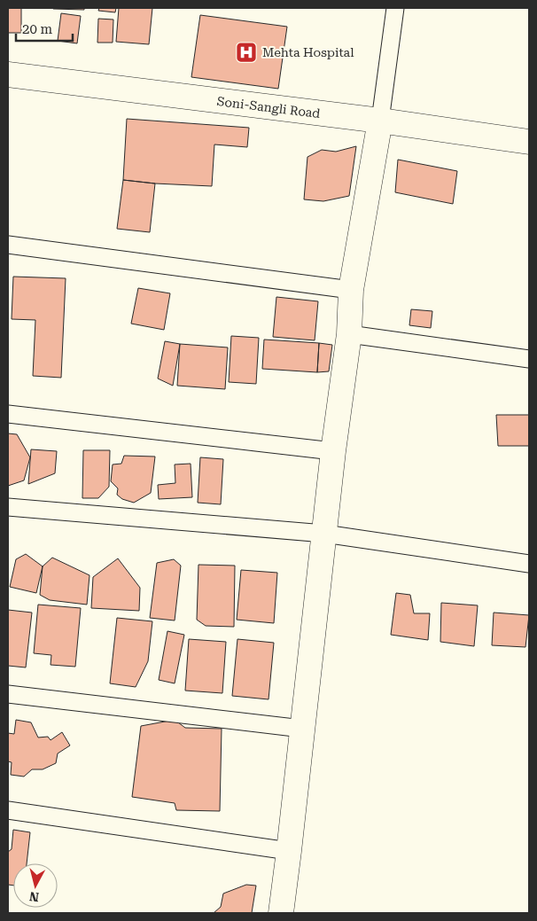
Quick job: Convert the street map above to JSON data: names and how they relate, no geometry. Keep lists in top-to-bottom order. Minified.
{"streets":{"street":["Soni-Sangli Road"]},"places":{"hospital":["Mehta Hospital"]},"scale_bar":"20 m","north":"bottom"}
